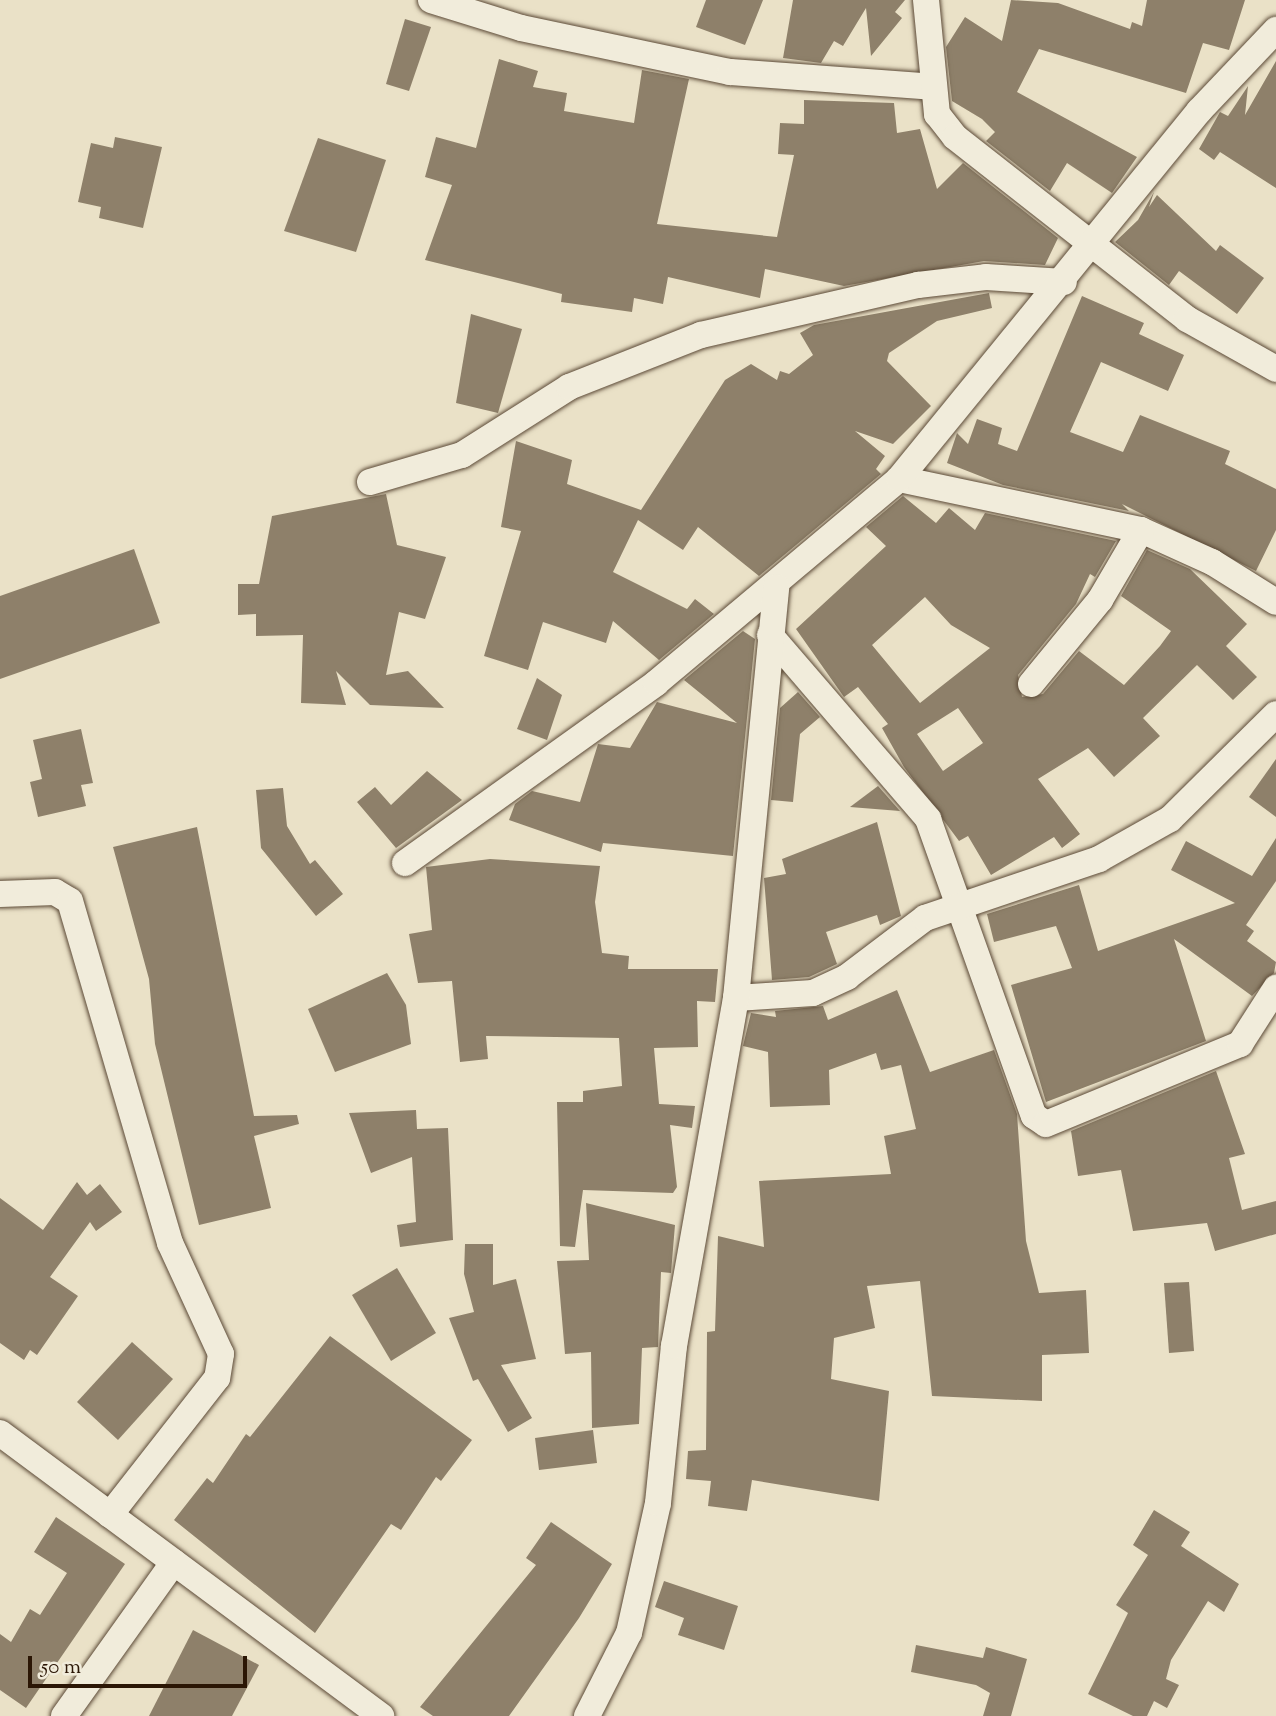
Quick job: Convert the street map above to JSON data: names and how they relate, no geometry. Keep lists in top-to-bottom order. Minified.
{"scale_bar":"50 m"}
